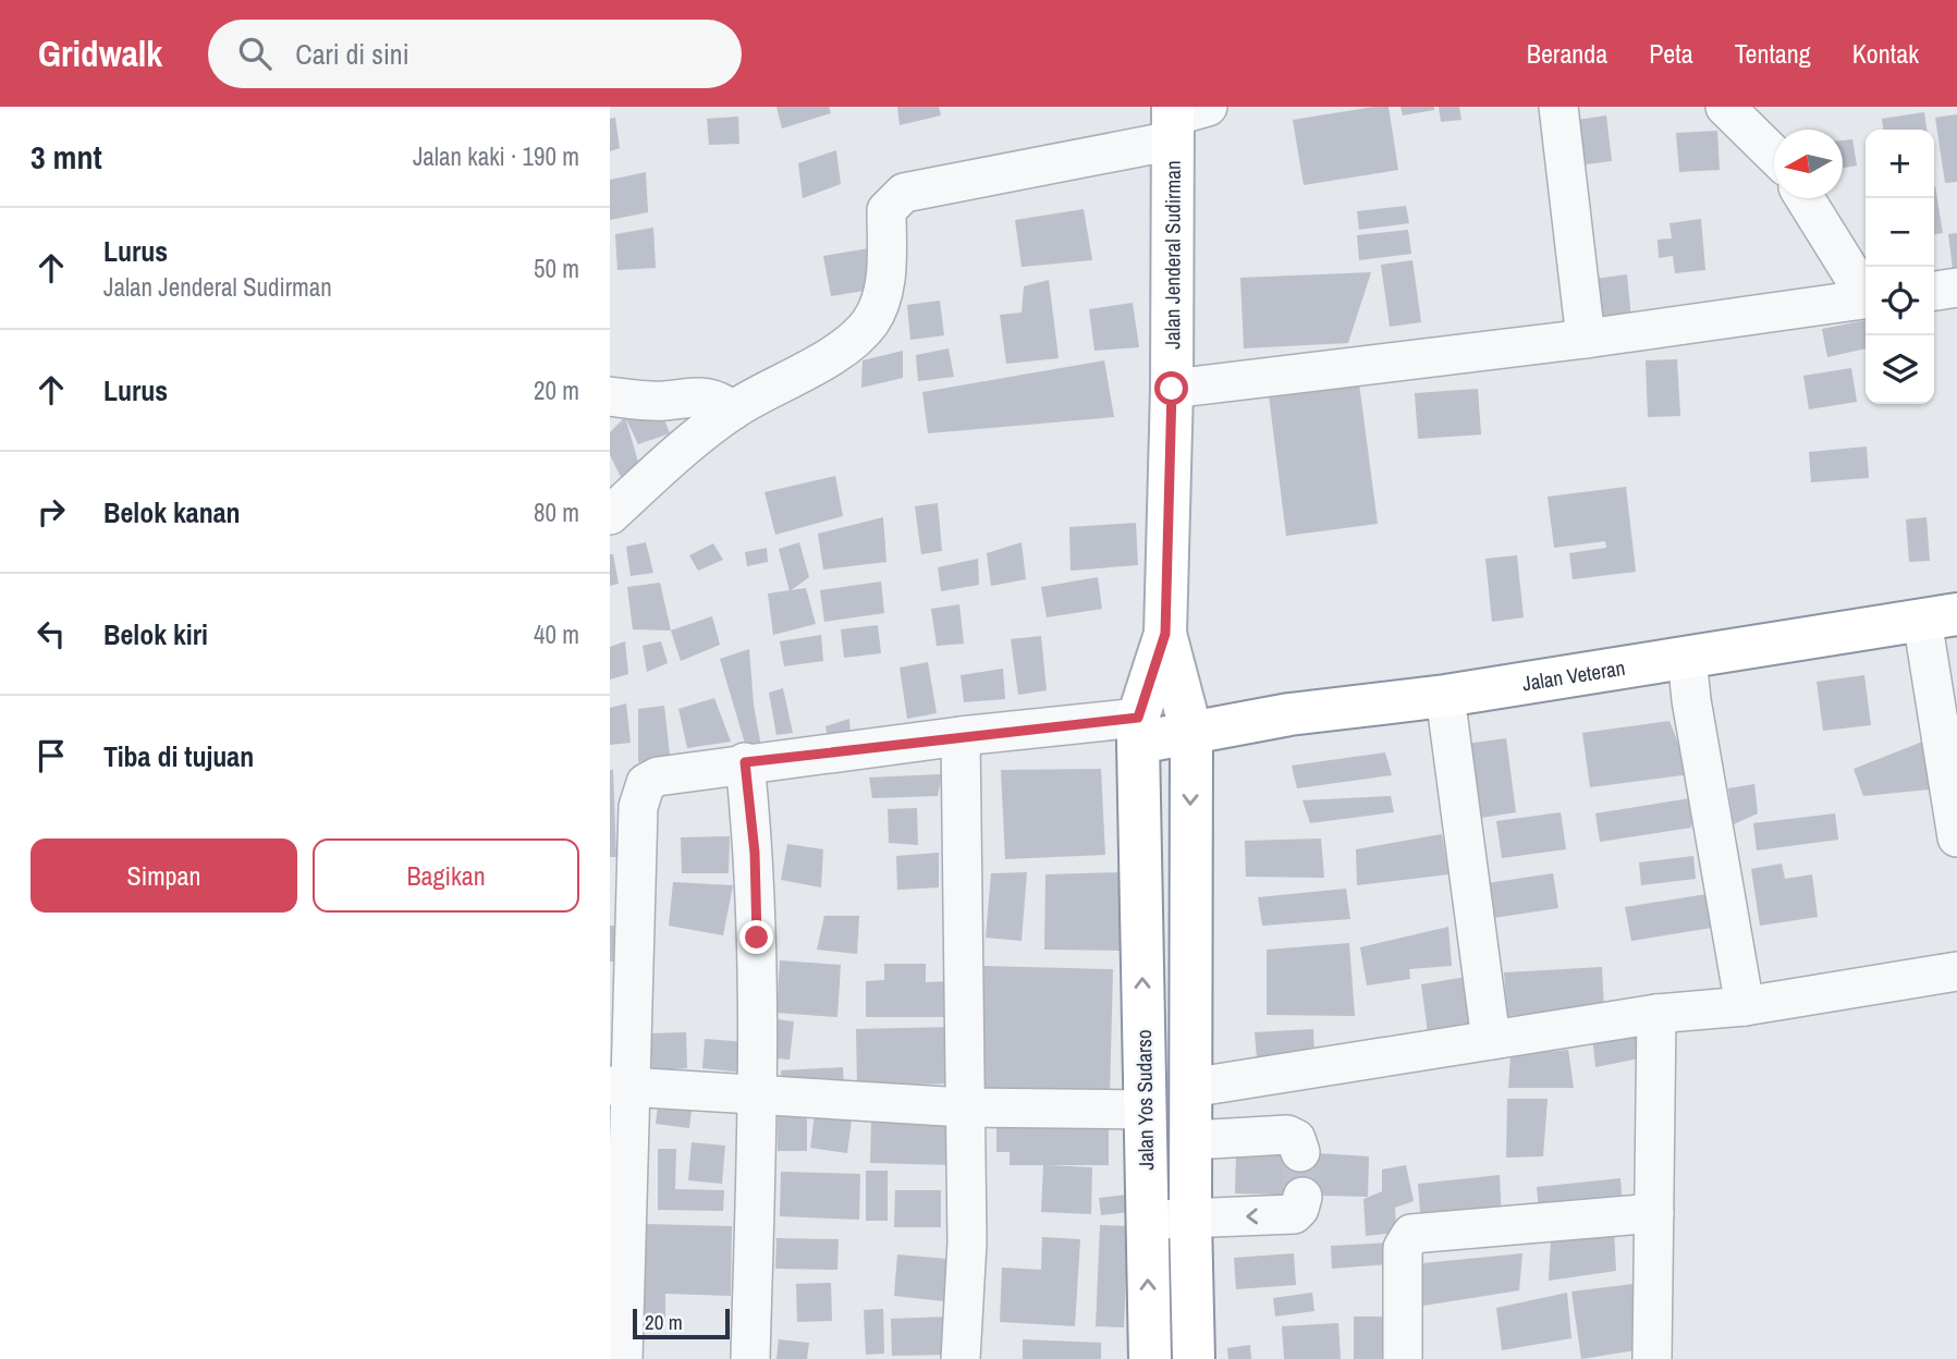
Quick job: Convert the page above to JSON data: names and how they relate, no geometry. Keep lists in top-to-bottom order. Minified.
{"streets":{"main road":["Jalan Jenderal Sudirman","Jalan Veteran","Jalan Yos Sudarso"]},"crossings":[["Jalan Jenderal Sudirman","Jalan Yos Sudarso"],["Jalan Veteran","Jalan Yos Sudarso"]],"scale_bar":"20 m","north":"left","page":{"header":"Gridwalk","search":"Cari di sini","nav":["Beranda","Peta","Tentang","Kontak"],"heading":["3 mnt","Jalan kaki · 190 m"],"map_buttons":["+","−"],"list":[["Lurus","Jalan Jenderal Sudirman","50 m"],["Lurus","20 m"],["Belok kanan","80 m"],["Belok kiri","40 m"],"Tiba di tujuan"],"buttons":["Simpan","Bagikan"],"scale":"20 m"}}
